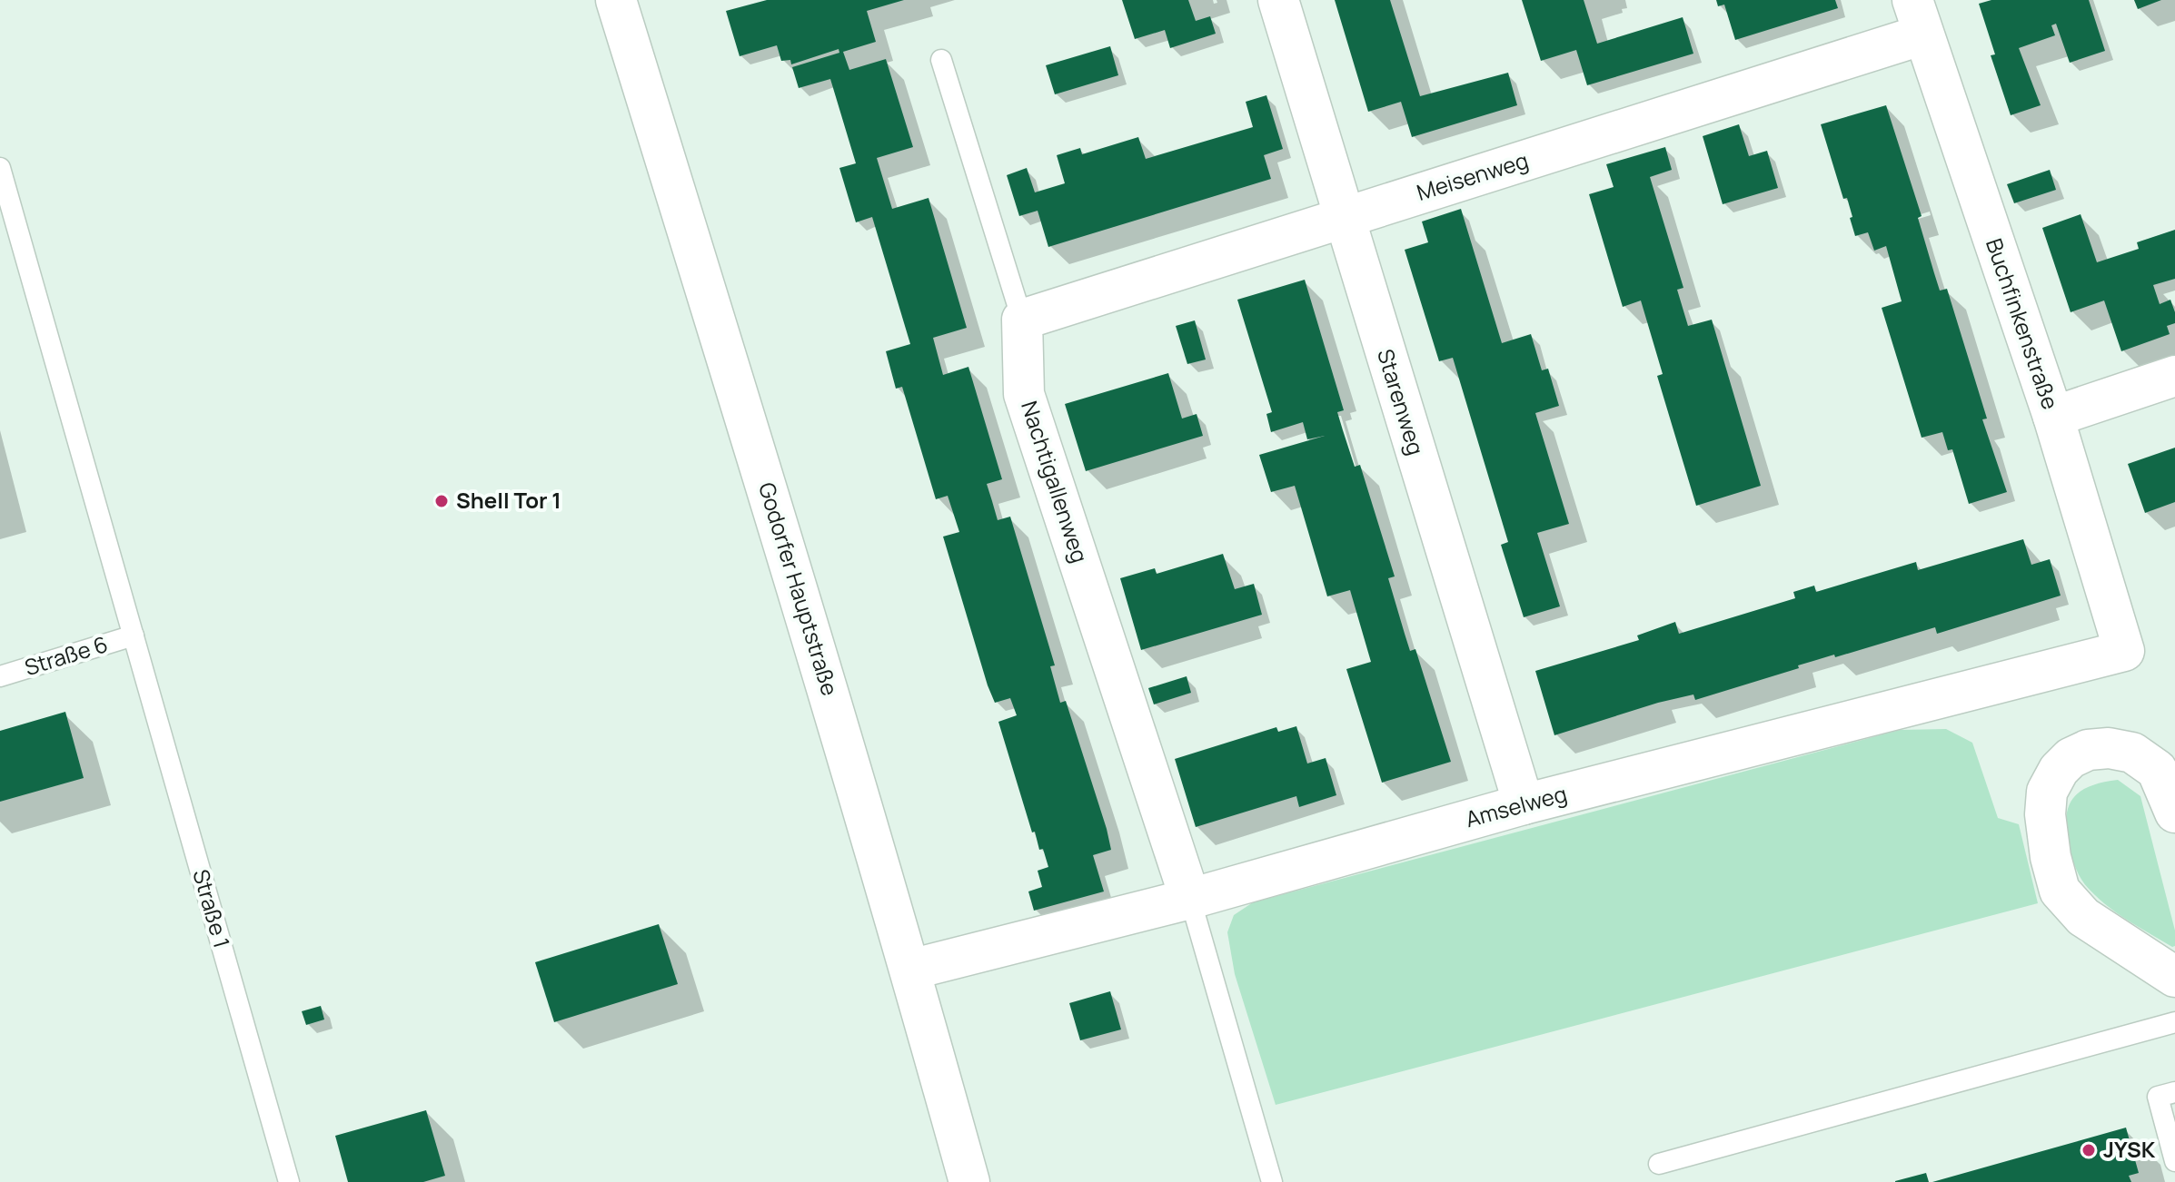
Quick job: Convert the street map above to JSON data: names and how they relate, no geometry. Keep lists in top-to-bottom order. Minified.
{"streets":{"street":["Meisenweg","Buchfinkenstraße","Starenweg","Nachtigallenweg","Godorfer Hauptstraße","Amselweg"],"lane":["Straße 6","Straße 1"]},"crossings":[["Meisenweg","Buchfinkenstraße"],["Meisenweg","Starenweg"],["Meisenweg","Nachtigallenweg"],["Buchfinkenstraße","Amselweg"],["Starenweg","Amselweg"],["Nachtigallenweg","Amselweg"],["Godorfer Hauptstraße","Amselweg"],["Straße 6","Straße 1"]],"places":["Shell Tor 1","JYSK"]}
